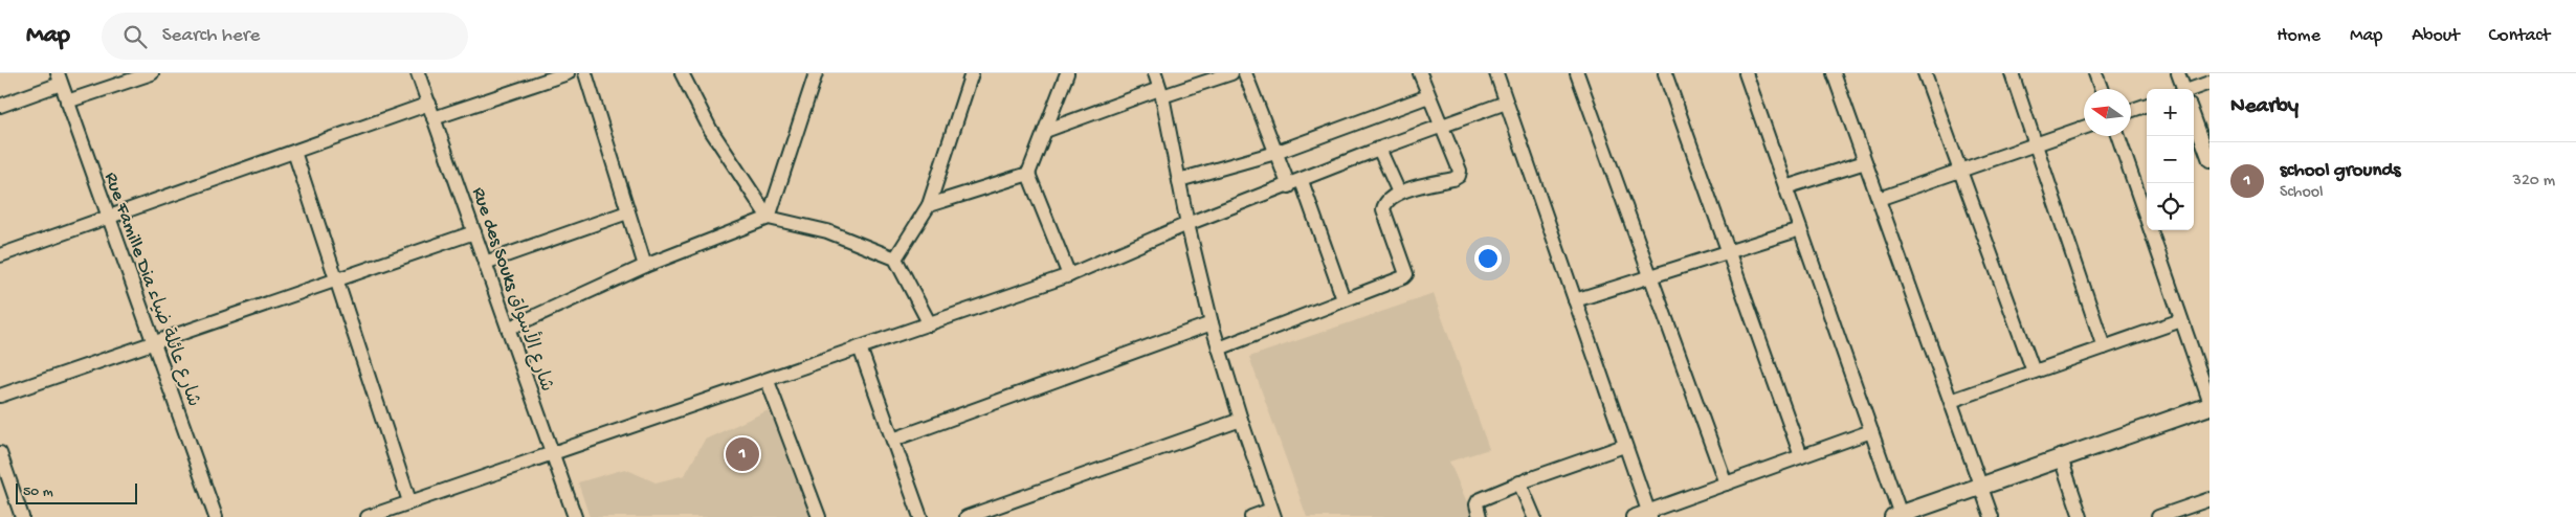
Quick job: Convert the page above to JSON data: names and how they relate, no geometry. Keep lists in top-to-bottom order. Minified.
{"streets":{"street":["Rue Famille Dia شارع عائلة ضياء","Rue des Souks شارع الأسواق"]},"scale_bar":"50 m","north":"left","page":{"header":"Map","search":"Search here","nav":["Home","Map","About","Contact"],"heading":"Nearby","map_buttons":["+","−"],"list":[{"mark":"1","name":"school grounds","note":"School","value":"320 m"}],"pins":"1","scale":"50 m"}}
